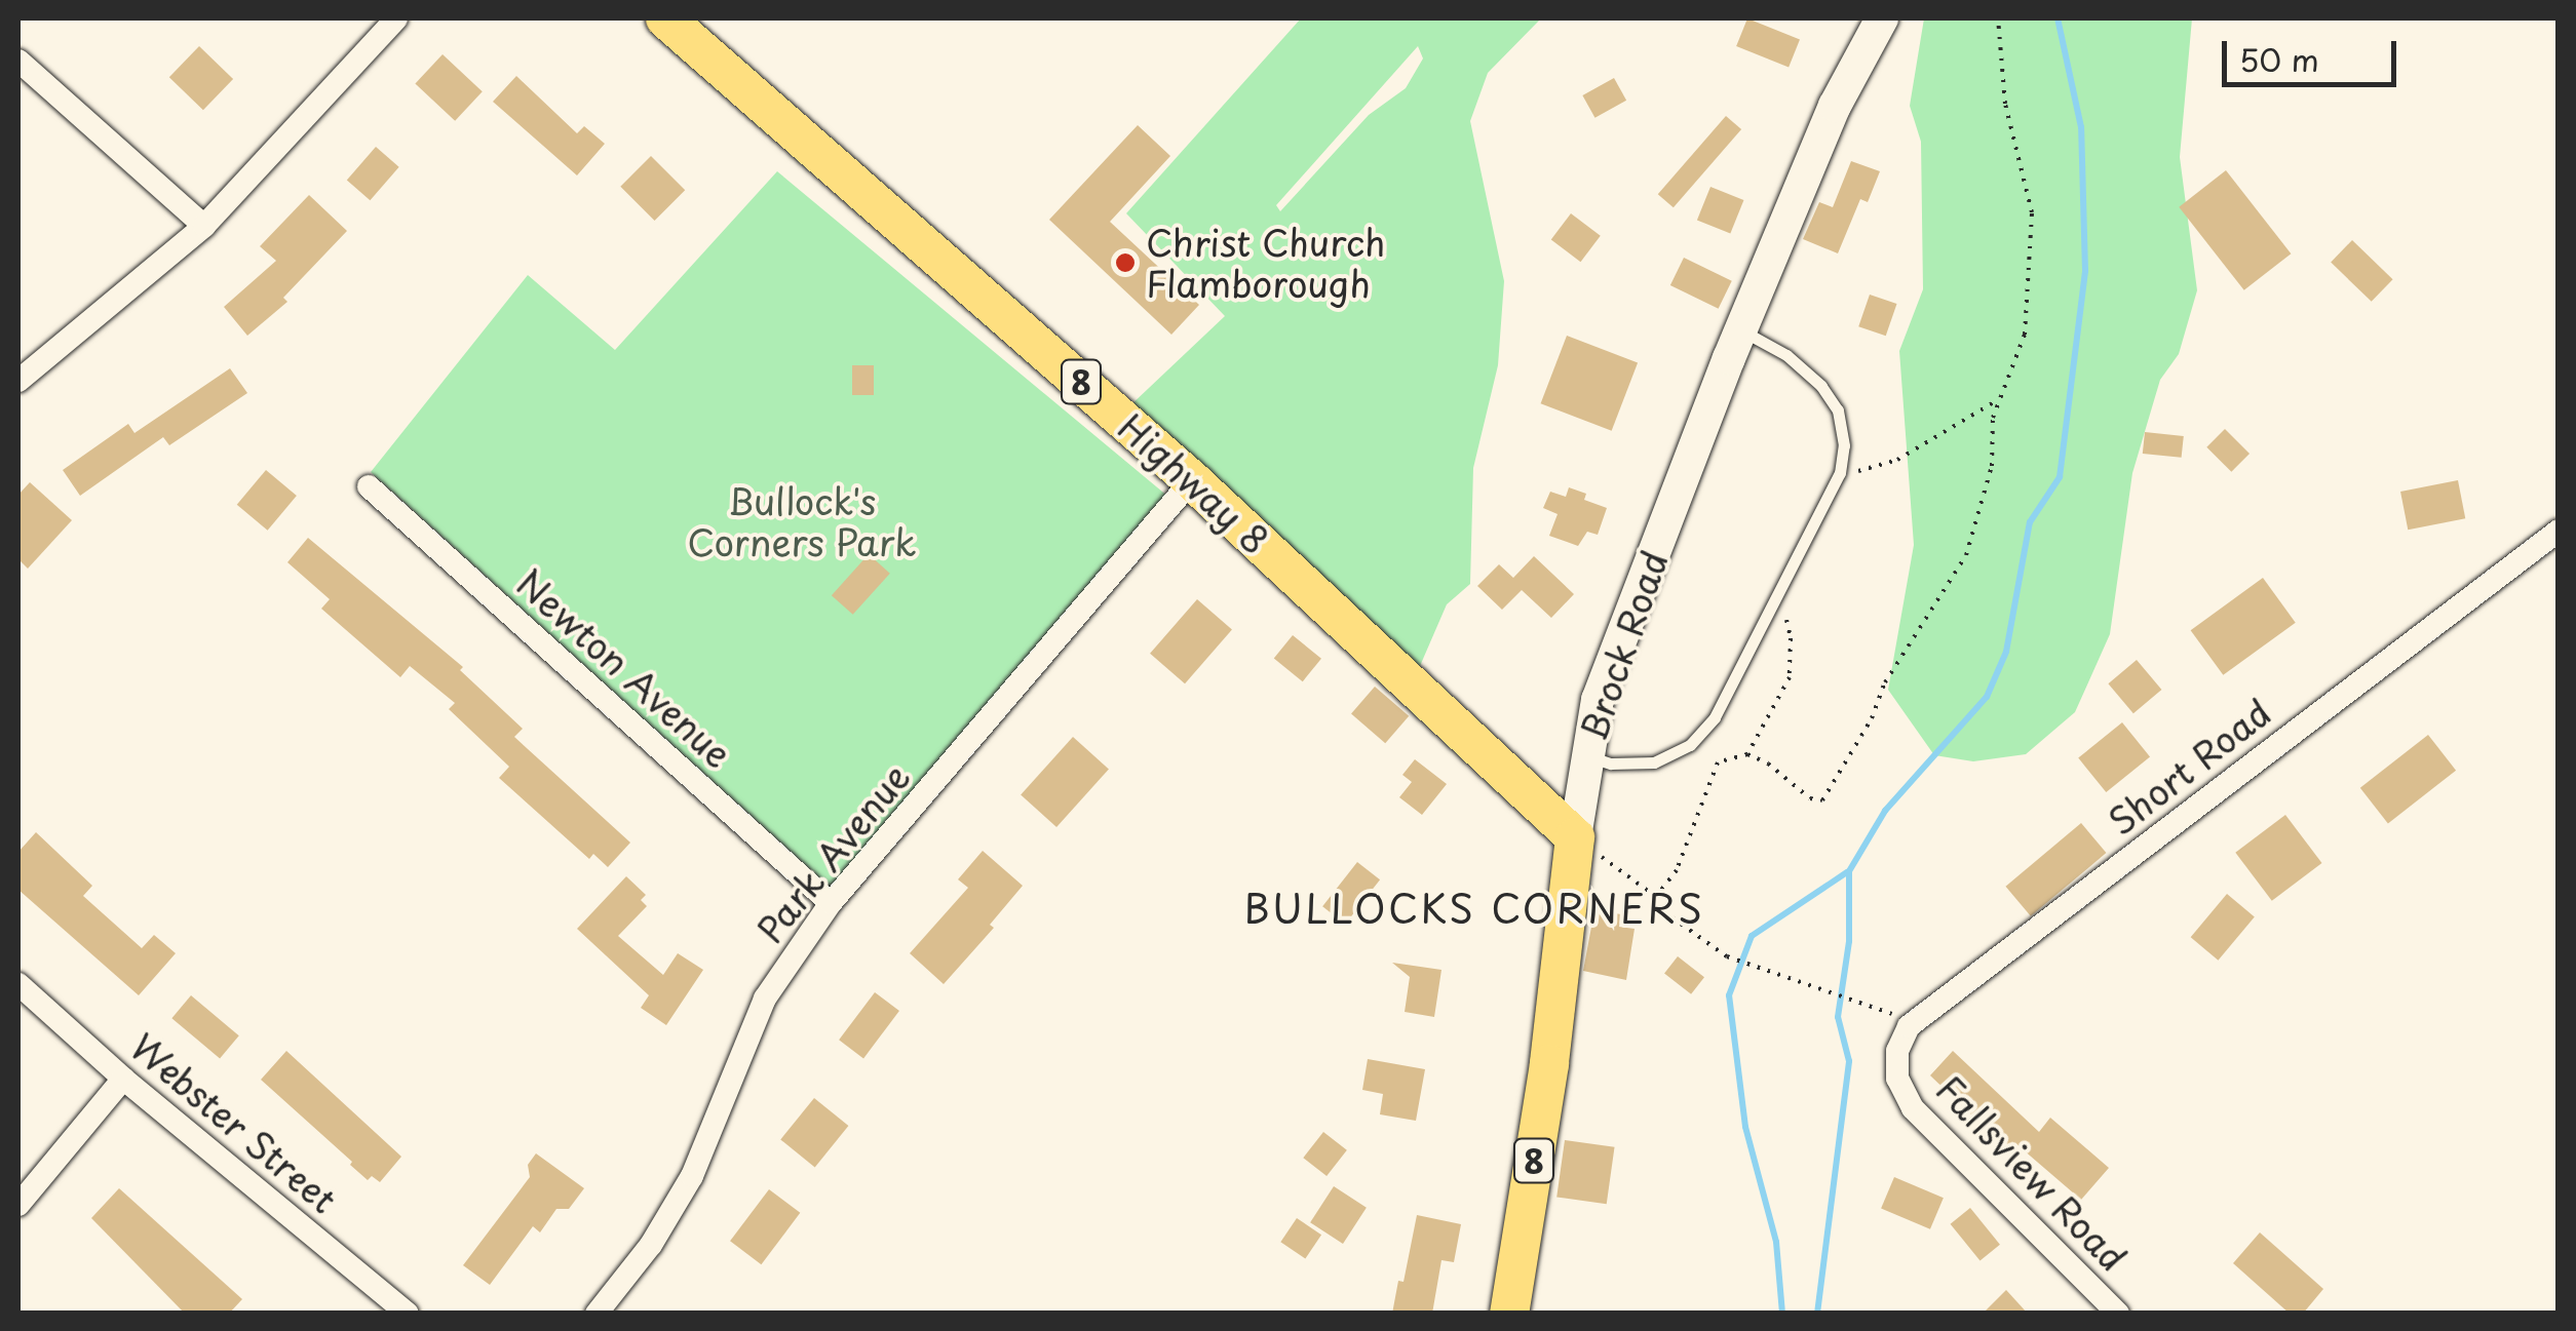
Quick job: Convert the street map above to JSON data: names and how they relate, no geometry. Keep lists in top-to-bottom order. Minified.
{"streets":{"main road":["8","Highway 8","Brock Road"],"street":["Newton Avenue","Short Road","Park Avenue","Webster Street","Fallsview Road"]},"crossings":[["Highway 8","Brock Road"],["Highway 8","Park Avenue"],["Newton Avenue","Park Avenue"],["Short Road","Fallsview Road"]],"districts":["BULLOCKS CORNERS"],"parks":["Bullock's Corners Park"],"places":["Christ Church Flamborough"],"scale_bar":"50 m"}
